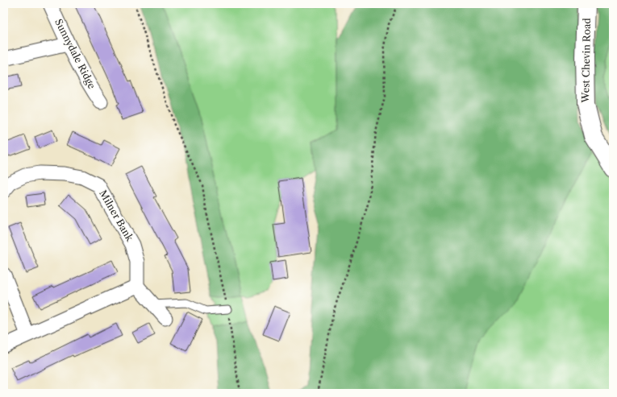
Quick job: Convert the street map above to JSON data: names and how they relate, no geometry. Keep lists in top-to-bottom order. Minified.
{"streets":{"street":["Sunnydale Ridge","West Chevin Road","Milner Bank"]}}
